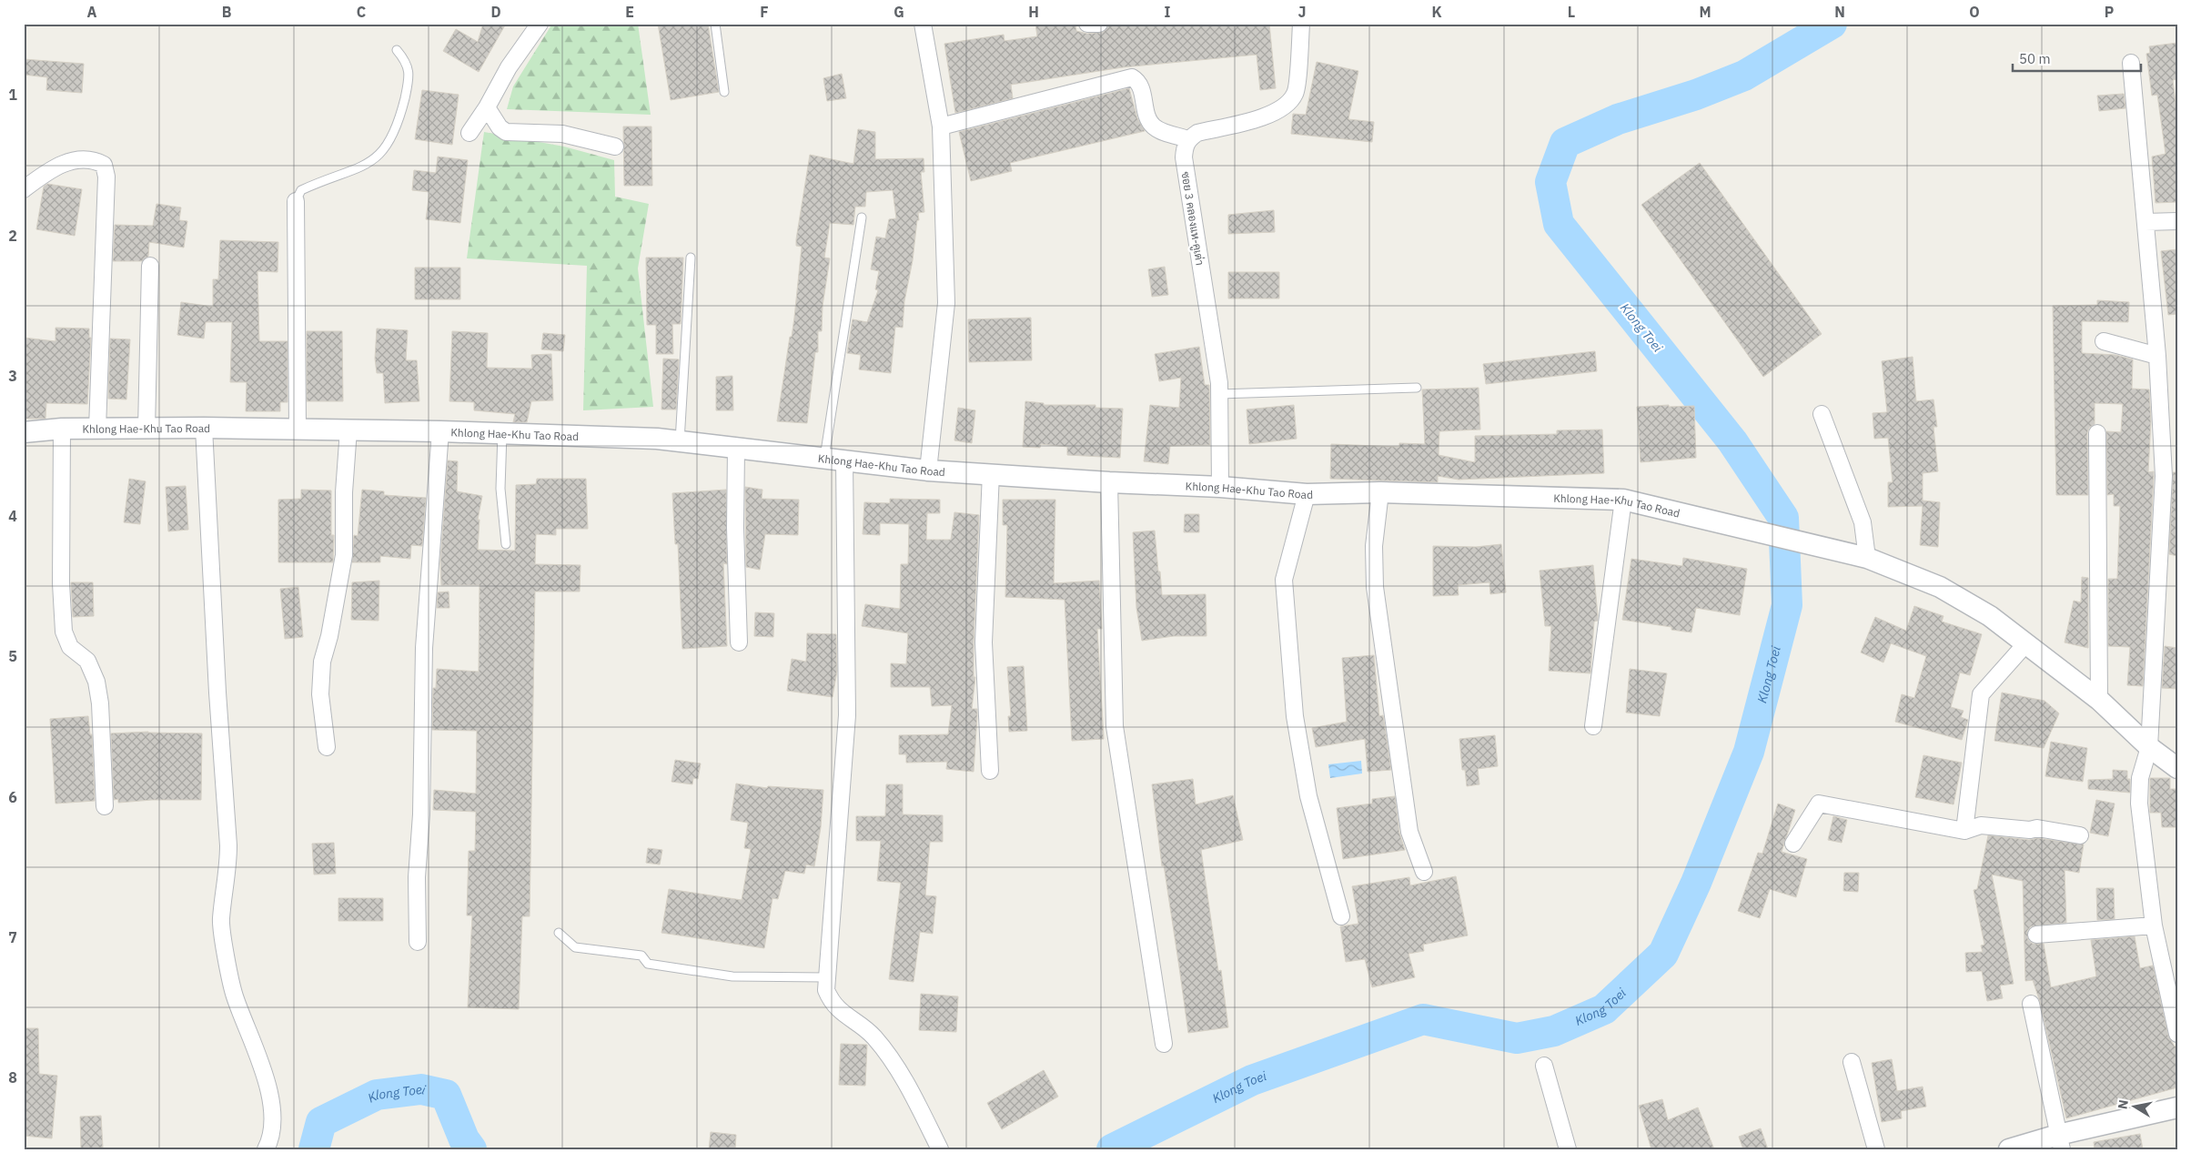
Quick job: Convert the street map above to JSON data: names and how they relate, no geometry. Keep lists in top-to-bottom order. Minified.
{"streets":{"street":["ซอย 3 คลองแห-คูเต่า","Khlong Hae-Khu Tao Road"]},"crossings":[["ซอย 3 คลองแห-คูเต่า","Khlong Hae-Khu Tao Road"]],"water":["Klong Toei"],"scale_bar":"50 m","north":"left","grid":{"columns":["A","B","C","D","E","F","G","H","I","J","K","L","M","N","O","P"],"rows":["1","2","3","4","5","6","7","8"]}}
